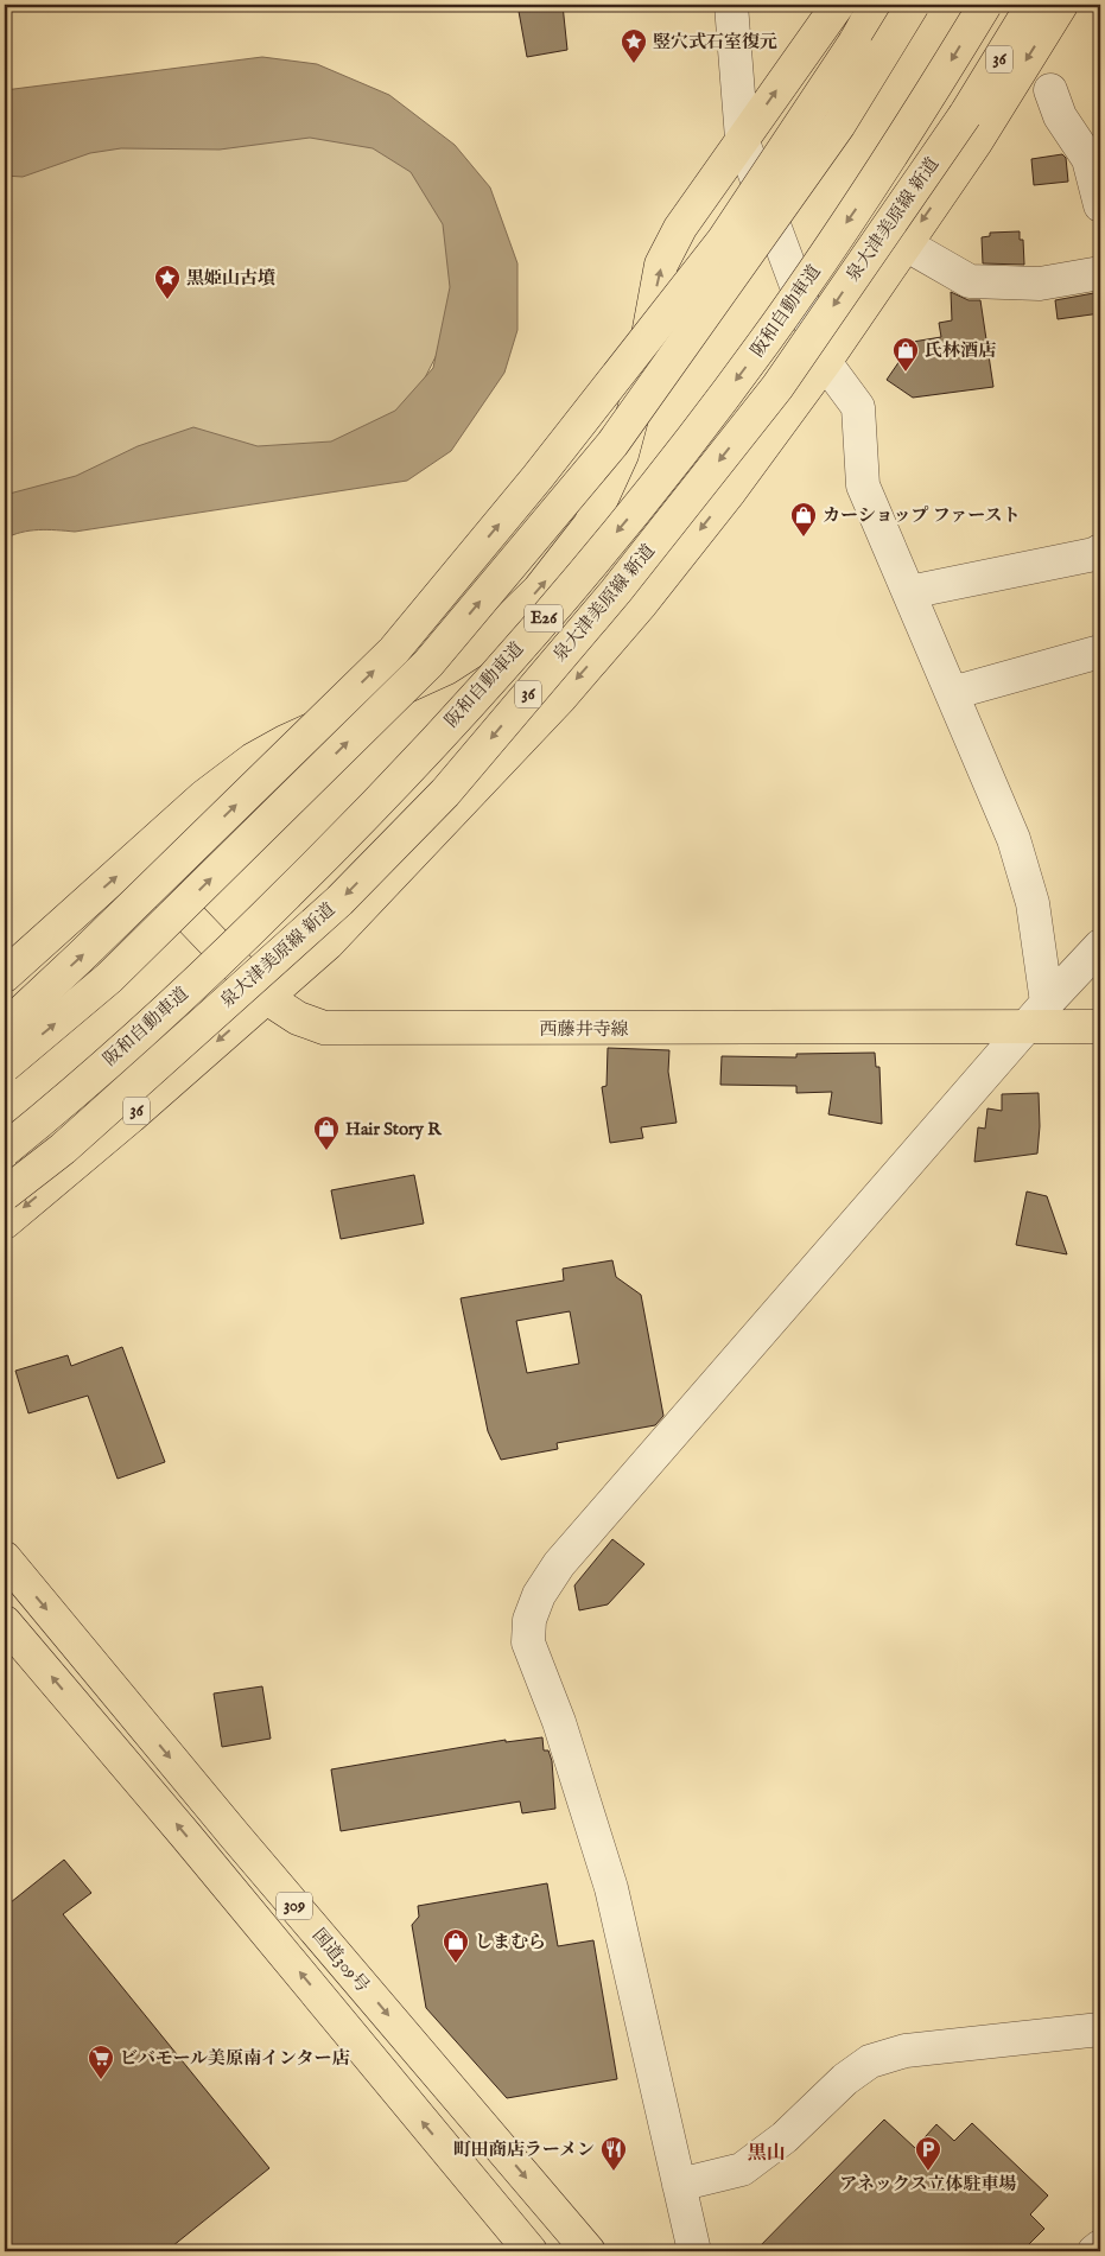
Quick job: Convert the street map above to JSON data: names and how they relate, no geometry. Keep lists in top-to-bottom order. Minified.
{"streets":{"main road":["36","泉大津美原線 新道","阪和自動車道","E26","西藤井寺線","309","国道309号"]},"crossings":[["36","西藤井寺線"]],"districts":["黒山"],"places":{"place":["竪穴式石室復元","黒姫山古墳"],"shop":["氏林酒店","カーショップ ファースト","Hair Story R","しまむら"],"supermarket":["ビバモール美原南インター店"],"restaurant":["町田商店ラーメン"],"parking":["アネックス立体駐車場"]}}
